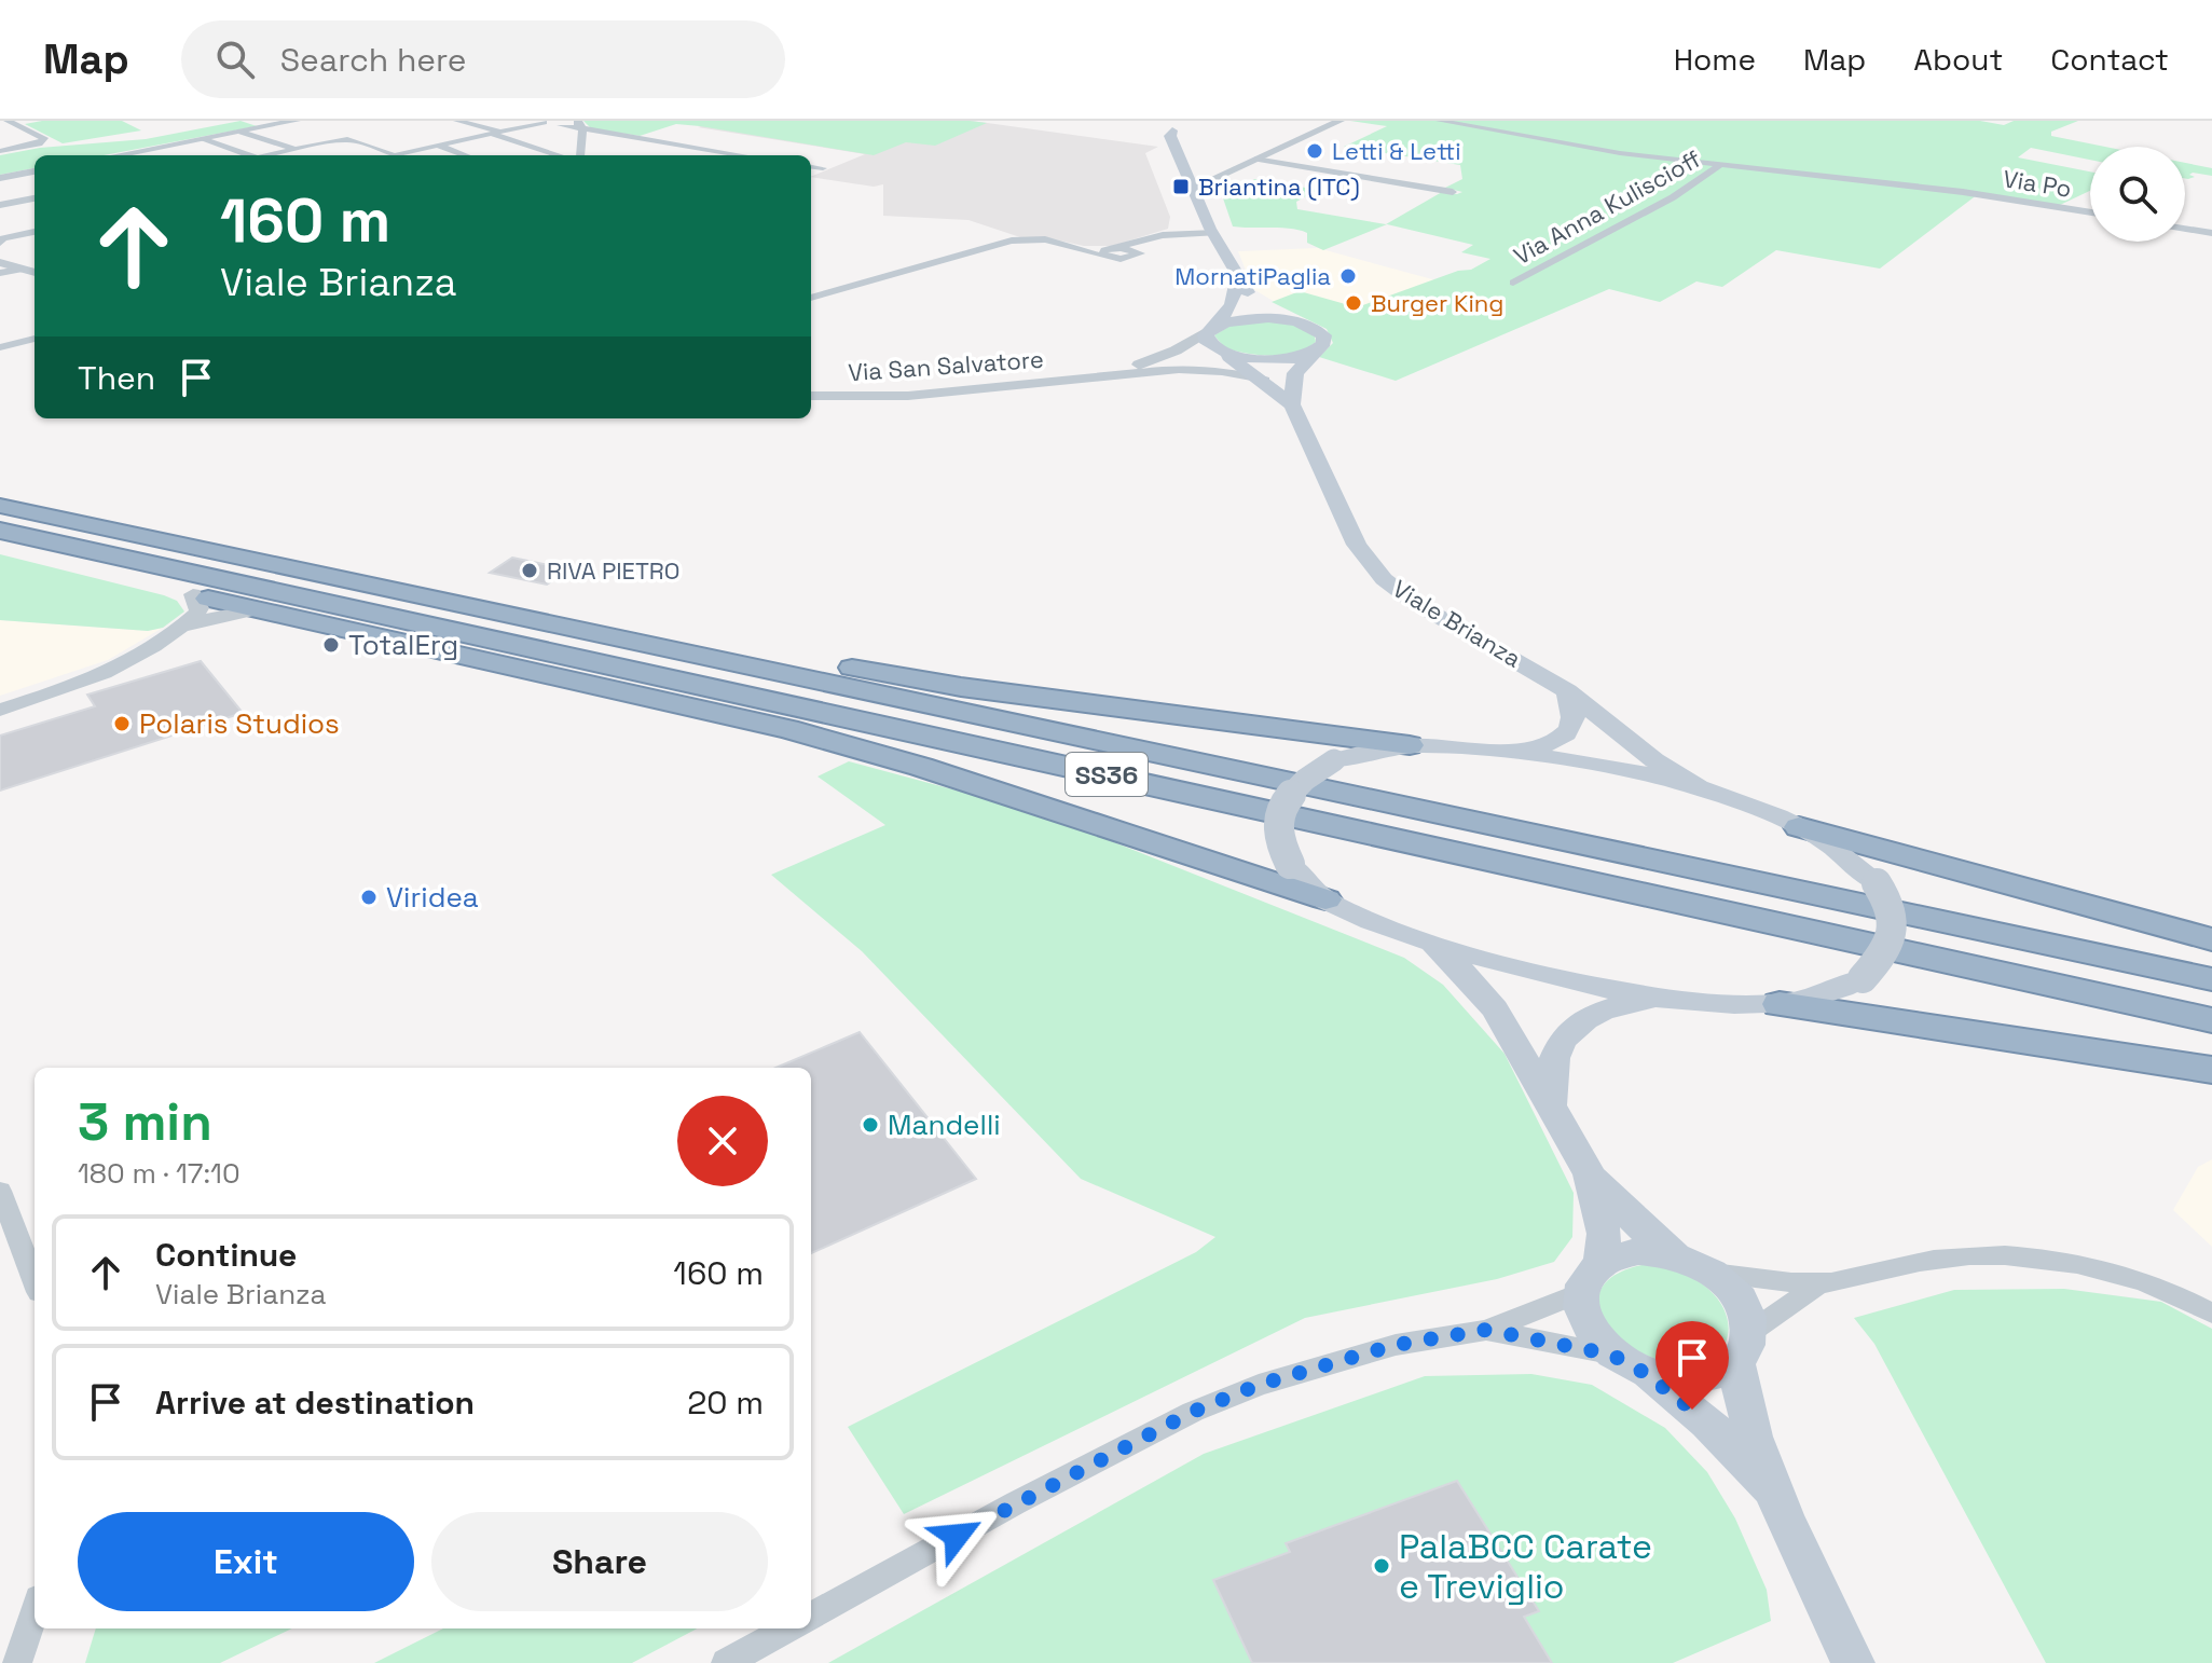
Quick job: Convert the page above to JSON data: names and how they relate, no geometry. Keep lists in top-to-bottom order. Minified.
{"streets":{"highway":["SS36"],"main road":["Viale Brianza"],"street":["Via Po","Via Anna Kuliscioff","Via San Salvatore"]},"crossings":[["Via Po","Via Anna Kuliscioff"]],"places":{"other":["Letti & Letti","MornatiPaglia","Burger King","RIVA PIETRO","TotalErg","Polaris Studios","Viridea","Mandelli","PalaBCC Carate e Treviglio"],"transit":["Briantina (ITC)"]},"page":{"header":"Map","search":"Search here","nav":["Home","Map","About","Contact"],"turn":["160 m","Viale Brianza"],"then":"Then","heading":["3 min","180 m · 17:10"],"list":[{"name":"Continue","note":"Viale Brianza","value":"160 m"},{"name":"Arrive at destination","value":"20 m"}],"buttons":["Exit","Share"]}}
